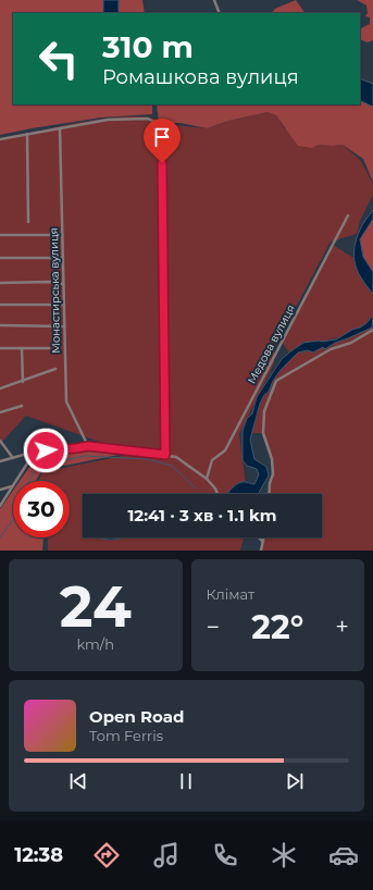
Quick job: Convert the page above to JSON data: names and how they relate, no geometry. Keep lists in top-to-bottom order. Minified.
{"streets":{"street":["Монастирська вулиця","Медова вулиця"]},"page":{"turn":["310 m","Ромашкова вулиця"],"limit":"30","trip":"12:41 · 3 хв · 1.1 km","tile":[["24","km/h"],"Клімат"],"heat":["−","22°","+"],"song":["Open Road","Tom Ferris"],"tabs":"12:38"}}
